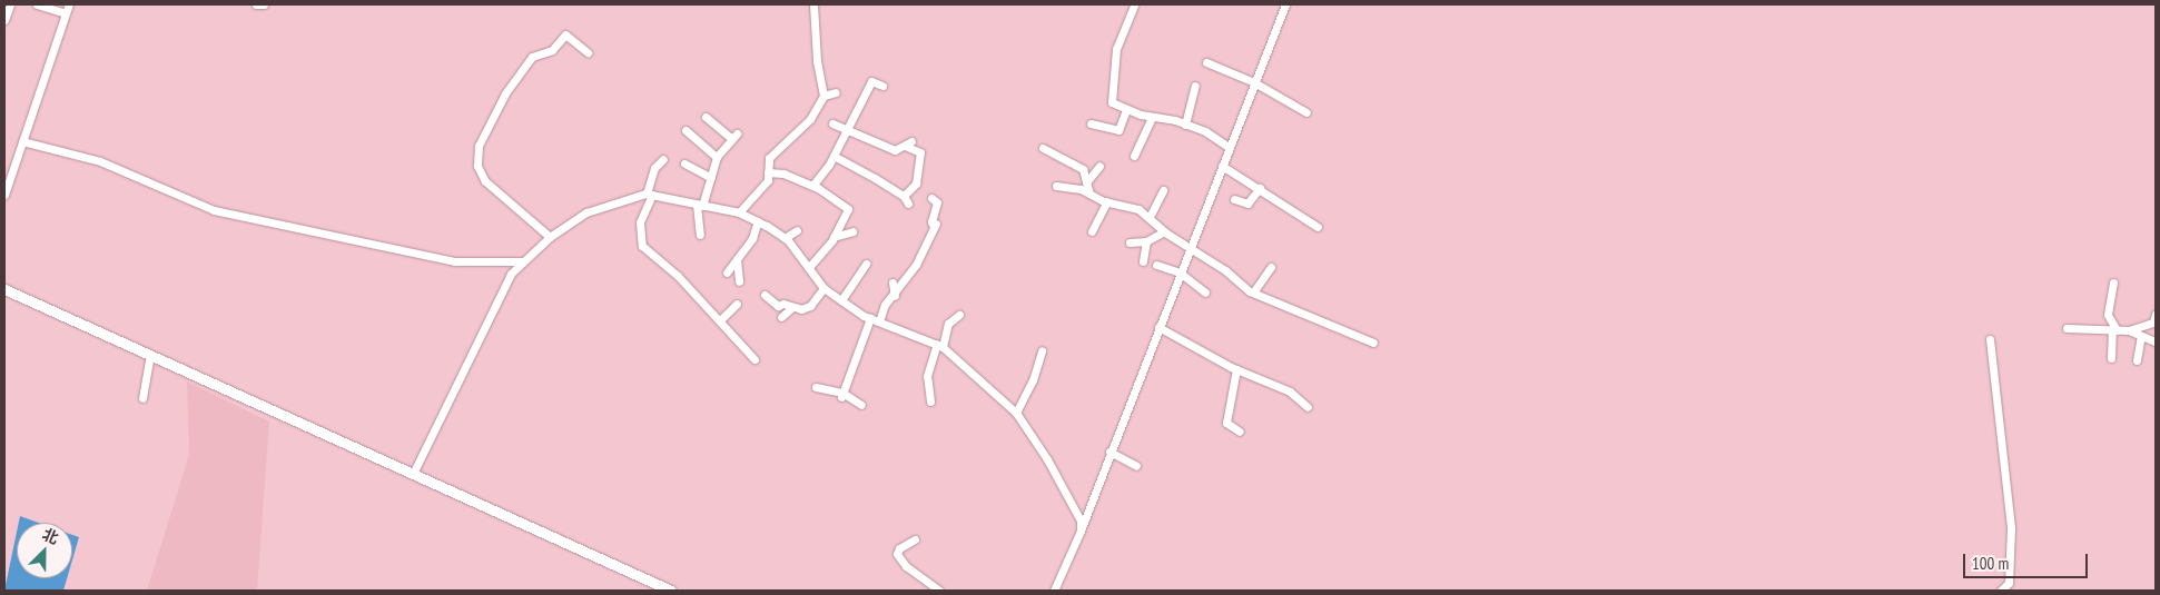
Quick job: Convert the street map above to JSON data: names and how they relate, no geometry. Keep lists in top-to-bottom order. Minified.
{"scale_bar":"100 m","north":"top right"}
